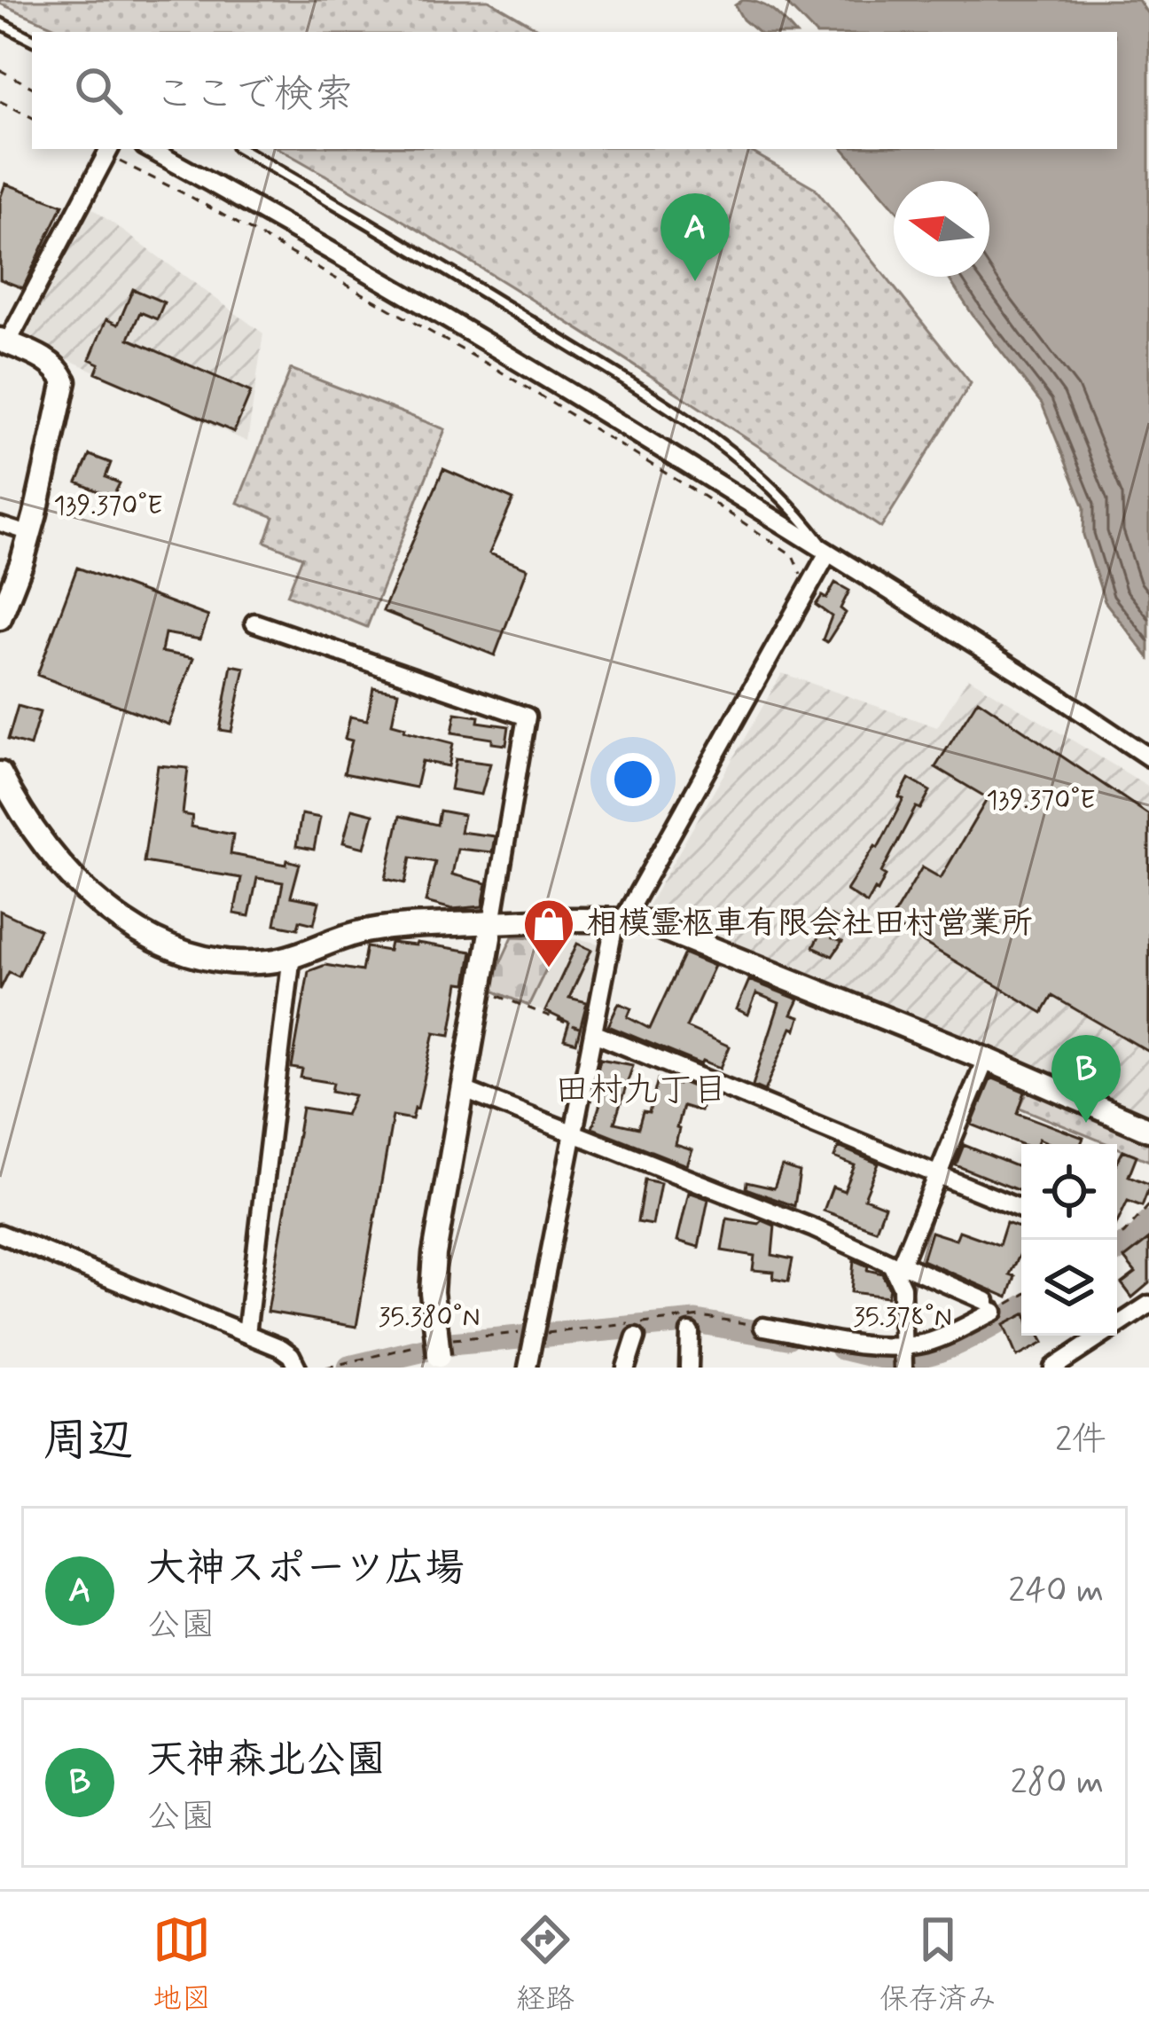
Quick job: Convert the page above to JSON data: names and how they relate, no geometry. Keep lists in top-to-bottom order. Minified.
{"districts":["田村九丁目"],"places":{"shop":["相模霊柩車有限会社田村営業所"]},"north":"left","page":{"search":"ここで検索","pins":["A","B"],"heading":["周辺","2件"],"list":[{"mark":"A","name":"大神スポーツ広場","note":"公園","value":"240 m"},{"mark":"B","name":"天神森北公園","note":"公園","value":"280 m"}],"nav":["地図","経路","保存済み"]},"coordinates":["139.370°E","35.380°N","35.378°N"]}
